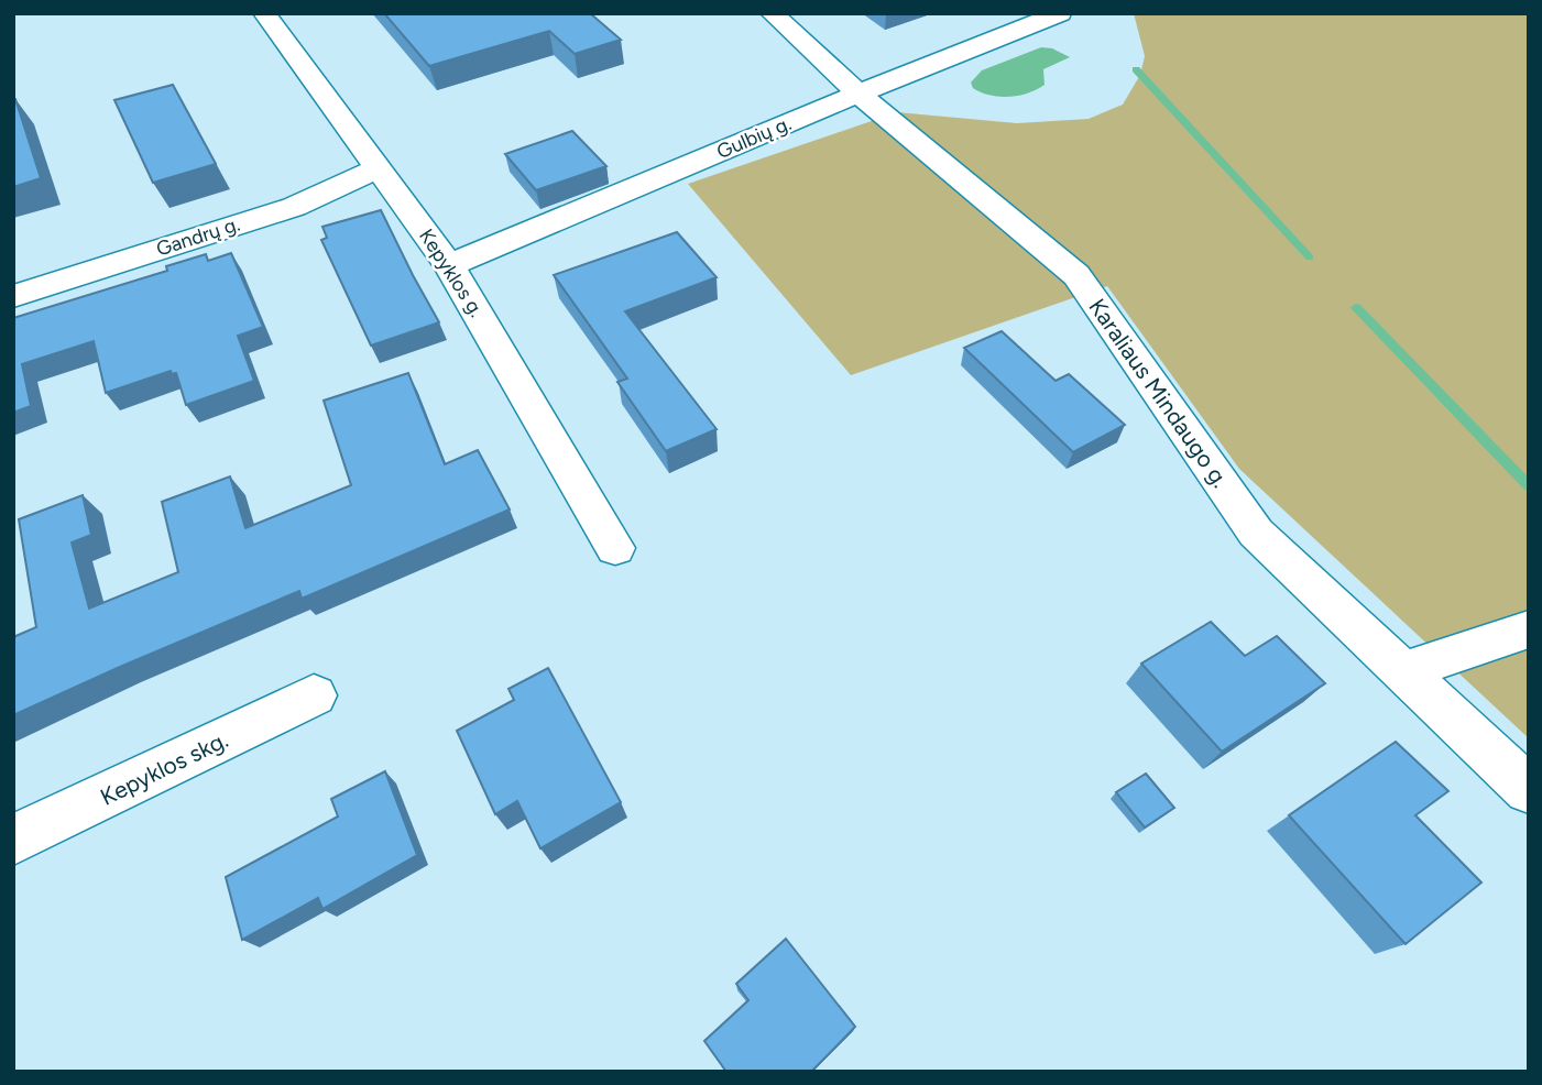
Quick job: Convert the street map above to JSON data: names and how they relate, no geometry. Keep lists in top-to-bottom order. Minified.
{"streets":{"street":["Gulbių g.","Gandrų g.","Kepyklos g.","Karaliaus Mindaugo g.","Kepyklos skg."]},"crossings":[["Gulbių g.","Kepyklos g."],["Gulbių g.","Karaliaus Mindaugo g."],["Gandrų g.","Kepyklos g."]]}
